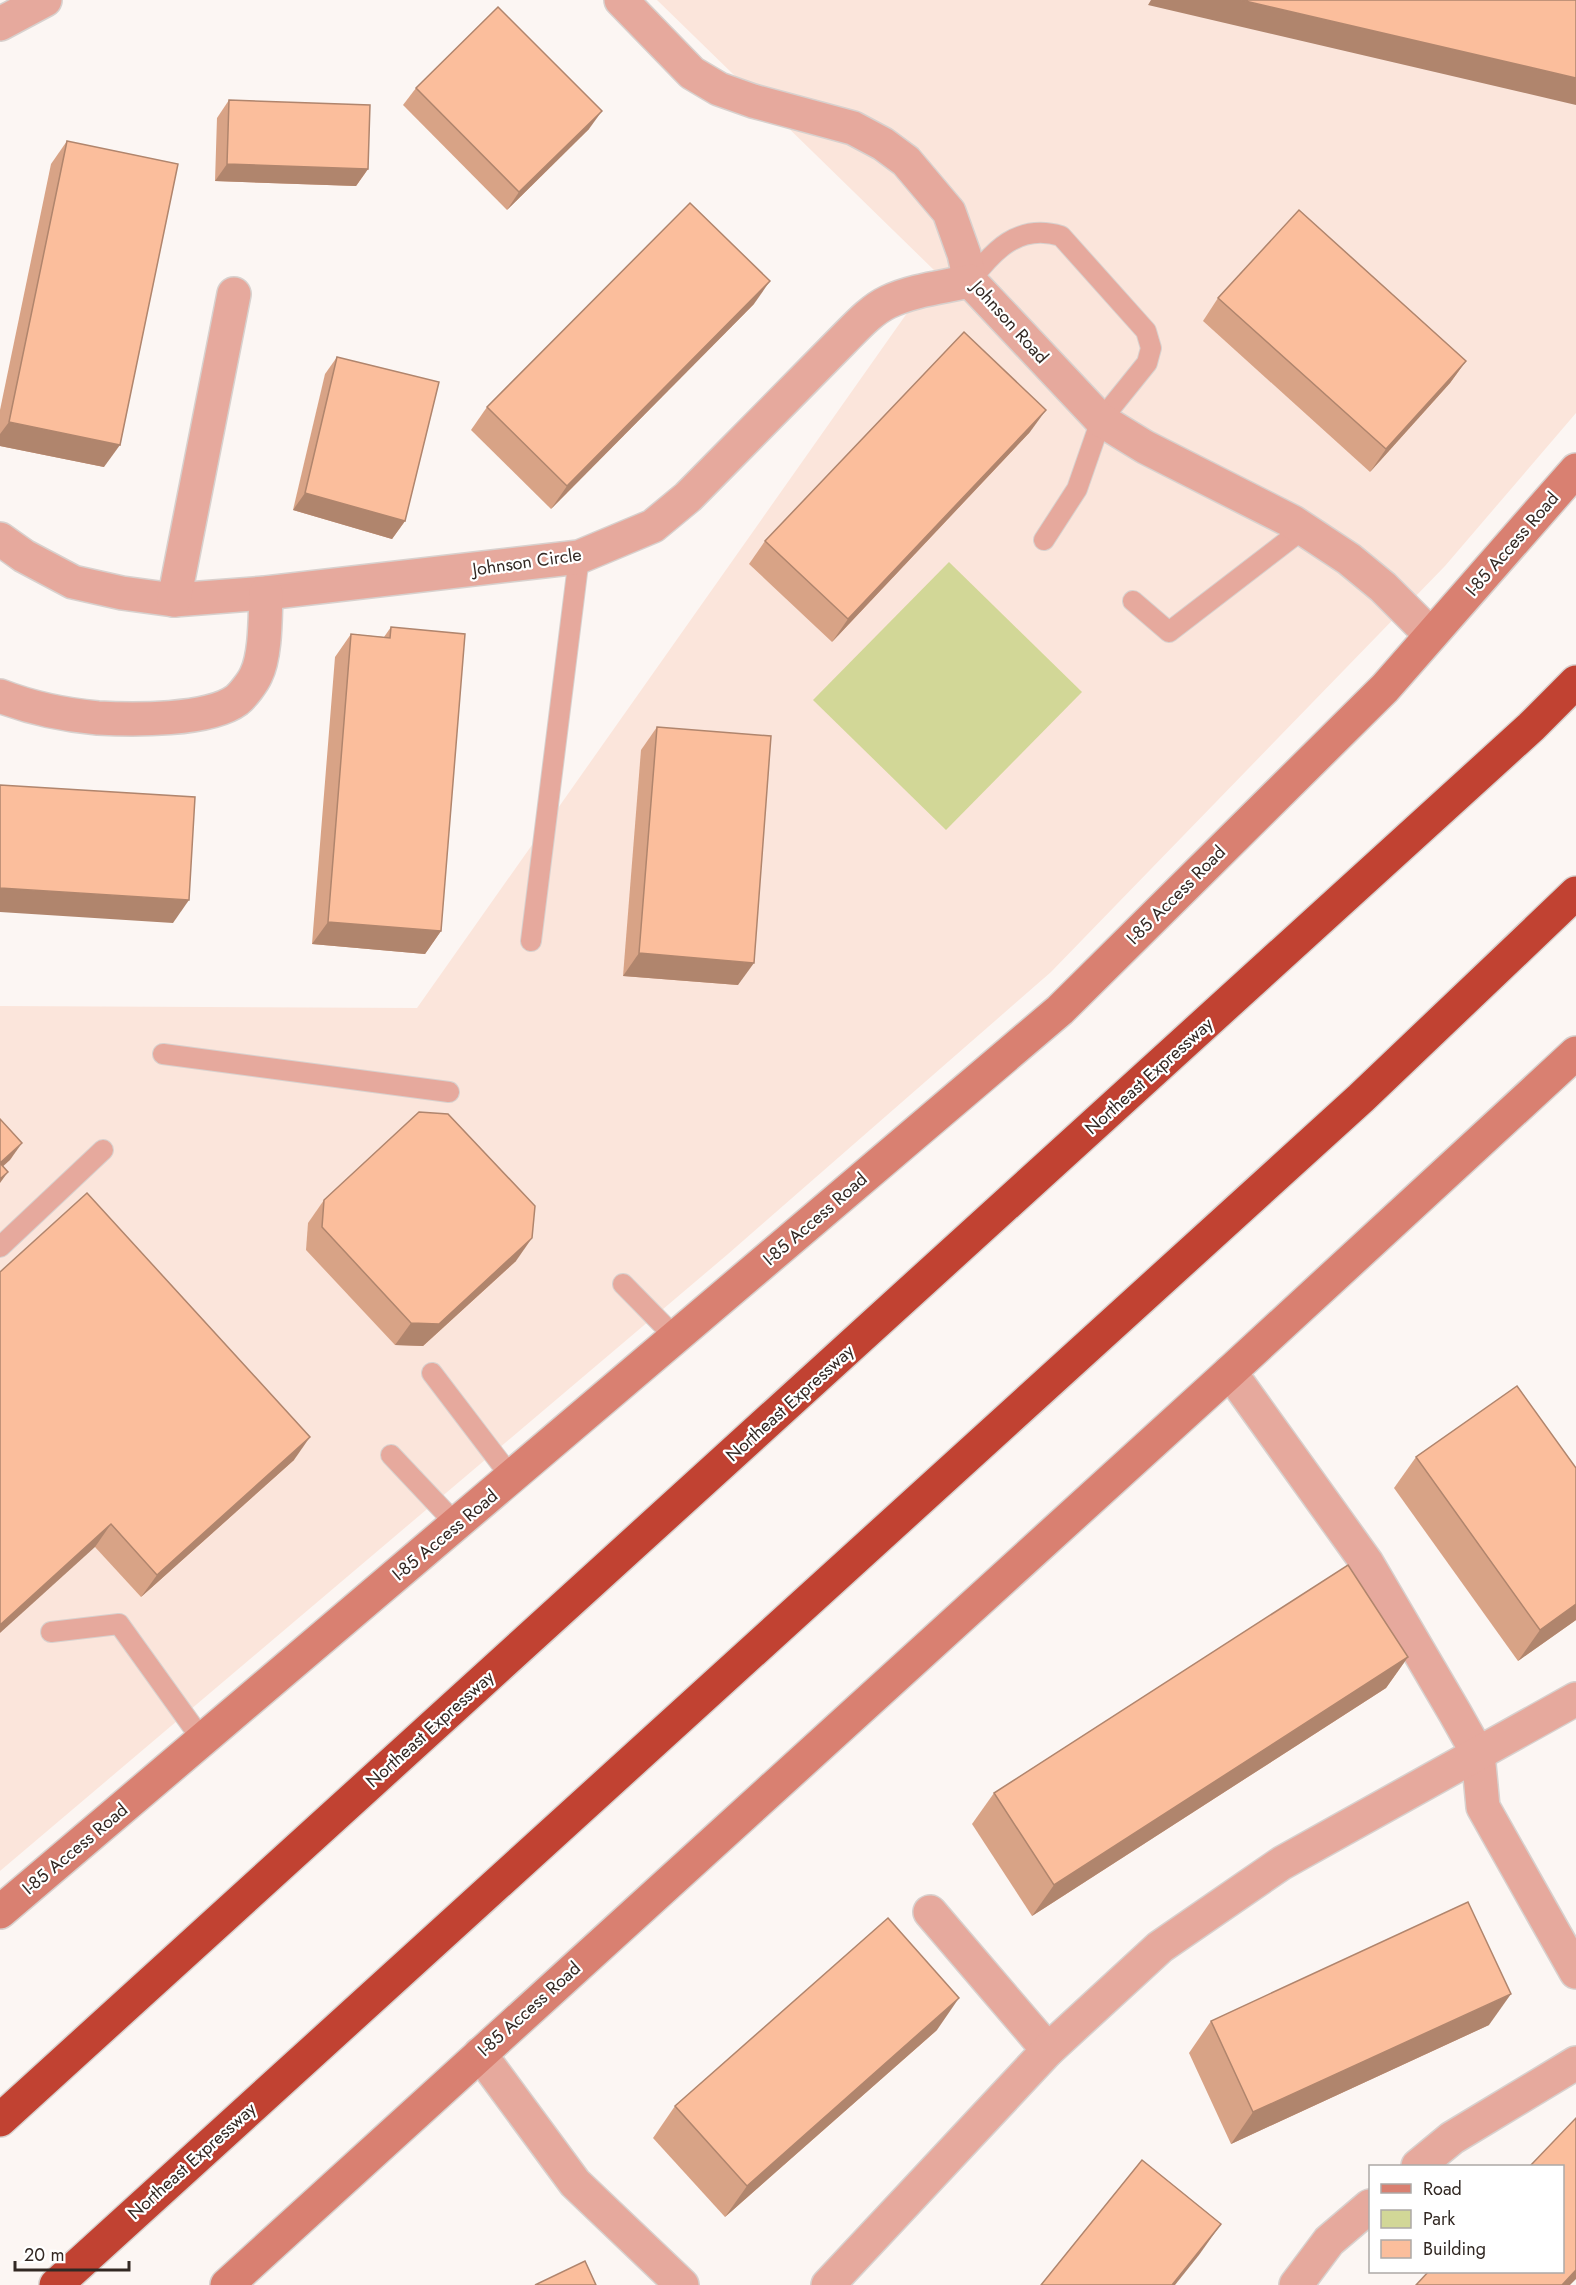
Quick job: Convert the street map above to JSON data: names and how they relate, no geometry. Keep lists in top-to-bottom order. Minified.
{"streets":{"highway":["Northeast Expressway"],"main road":["I-85 Access Road"],"street":["Johnson Road","Johnson Circle"]},"crossings":[["Johnson Road","I-85 Access Road"],["Johnson Road","Johnson Circle"]],"legend":["Road","Park","Building"],"scale_bar":"20 m"}
